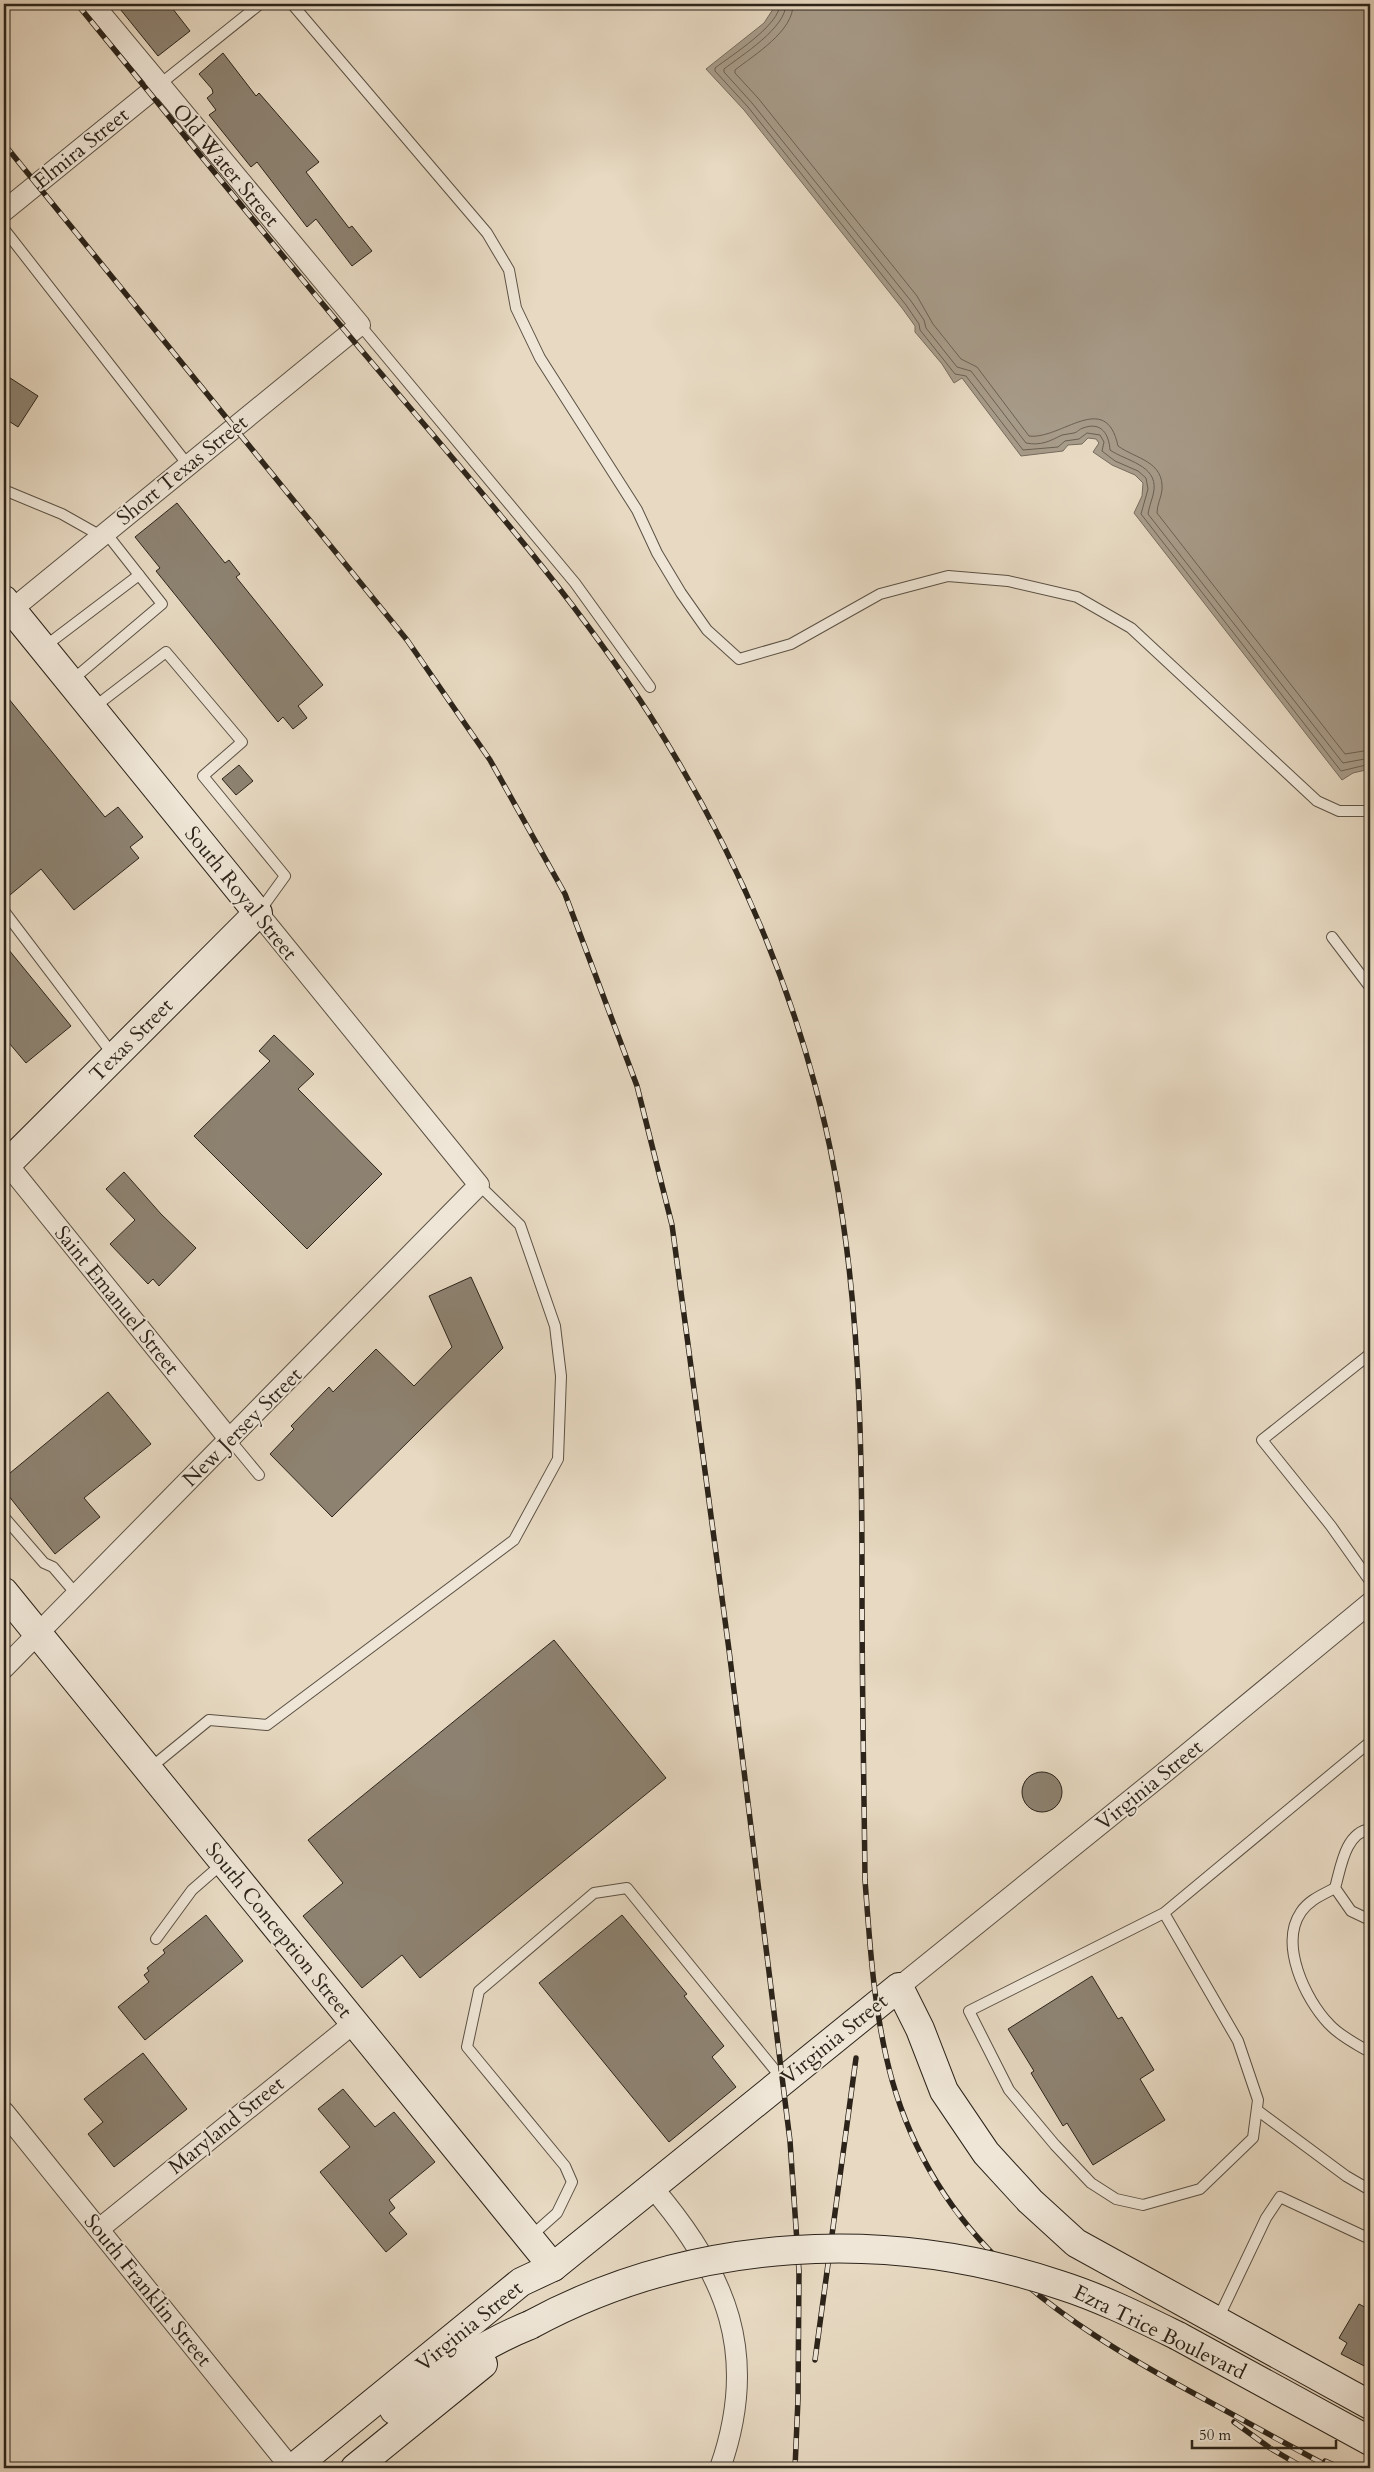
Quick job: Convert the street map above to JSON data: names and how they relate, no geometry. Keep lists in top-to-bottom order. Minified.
{"streets":{"street":["Elmira Street","Old Water Street","Short Texas Street","South Royal Street","Texas Street","Saint Emanuel Street","New Jersey Street","Virginia Street","South Conception Street","Maryland Street","South Franklin Street","Ezra Trice Boulevard"]},"crossings":[["Elmira Street","Old Water Street"],["Old Water Street","Short Texas Street"],["Short Texas Street","South Royal Street"],["South Royal Street","Texas Street"],["South Royal Street","New Jersey Street"],["Texas Street","Saint Emanuel Street"],["Saint Emanuel Street","New Jersey Street"],["New Jersey Street","South Conception Street"],["Virginia Street","South Conception Street"],["Virginia Street","South Franklin Street"],["Virginia Street","Ezra Trice Boulevard"],["South Conception Street","Maryland Street"],["Maryland Street","South Franklin Street"]],"scale_bar":"50 m"}
